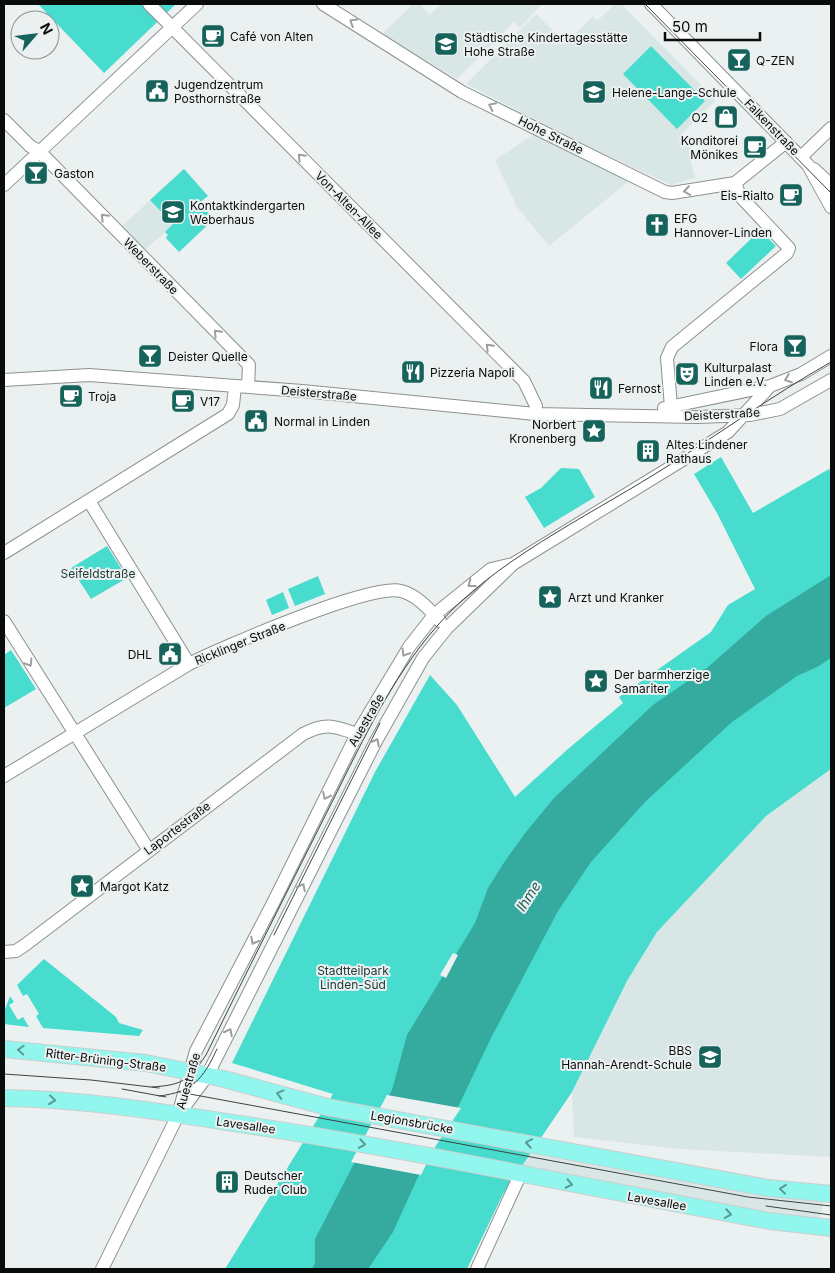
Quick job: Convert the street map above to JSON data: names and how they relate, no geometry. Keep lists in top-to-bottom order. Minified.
{"streets":{"main road":["Ritter-Brüning-Straße","Legionsbrücke","Lavesallee"],"street":["Falkenstraße","Hohe Straße","Von-Alten-Allee","Weberstraße","Deisterstraße","Ricklinger Straße","Auestraße","Laportestraße"]},"crossings":[["Von-Alten-Allee","Deisterstraße"],["Weberstraße","Deisterstraße"],["Ricklinger Straße","Auestraße"],["Auestraße","Laportestraße"],["Auestraße","Ritter-Brüning-Straße"],["Auestraße","Legionsbrücke"],["Auestraße","Lavesallee"],["Ritter-Brüning-Straße","Legionsbrücke"]],"one_way":["Hohe Straße","Von-Alten-Allee","Weberstraße","Legionsbrücke","Lavesallee"],"water":["Ihme"],"parks":["Seifeldstraße","Stadtteilpark Linden-Süd"],"places":{"cafe":["Café von Alten","Konditorei Mönikes","Eis-Rialto","Troja","V17"],"school or university":["Städtische Kindertagesstätte Hohe Straße","Helene-Lange-Schule","Kontaktkindergarten Weberhaus","BBS Hannah-Arendt-Schule"],"bar":["Q-ZEN","Gaston","Flora","Deister Quelle"],"public building":["Jugendzentrum Posthornstraße","Normal in Linden","DHL"],"shop":["O2"],"church":["EFG Hannover-Linden"],"restaurant":["Pizzeria Napoli","Fernost"],"theatre":["Kulturpalast Linden e.V."],"place":["Norbert Kronenberg","Arzt und Kranker","Der barmherzige Samariter","Margot Katz"],"building":["Altes Lindener Rathaus","Deutscher Ruder Club"]},"scale_bar":"50 m","north":"top right"}
